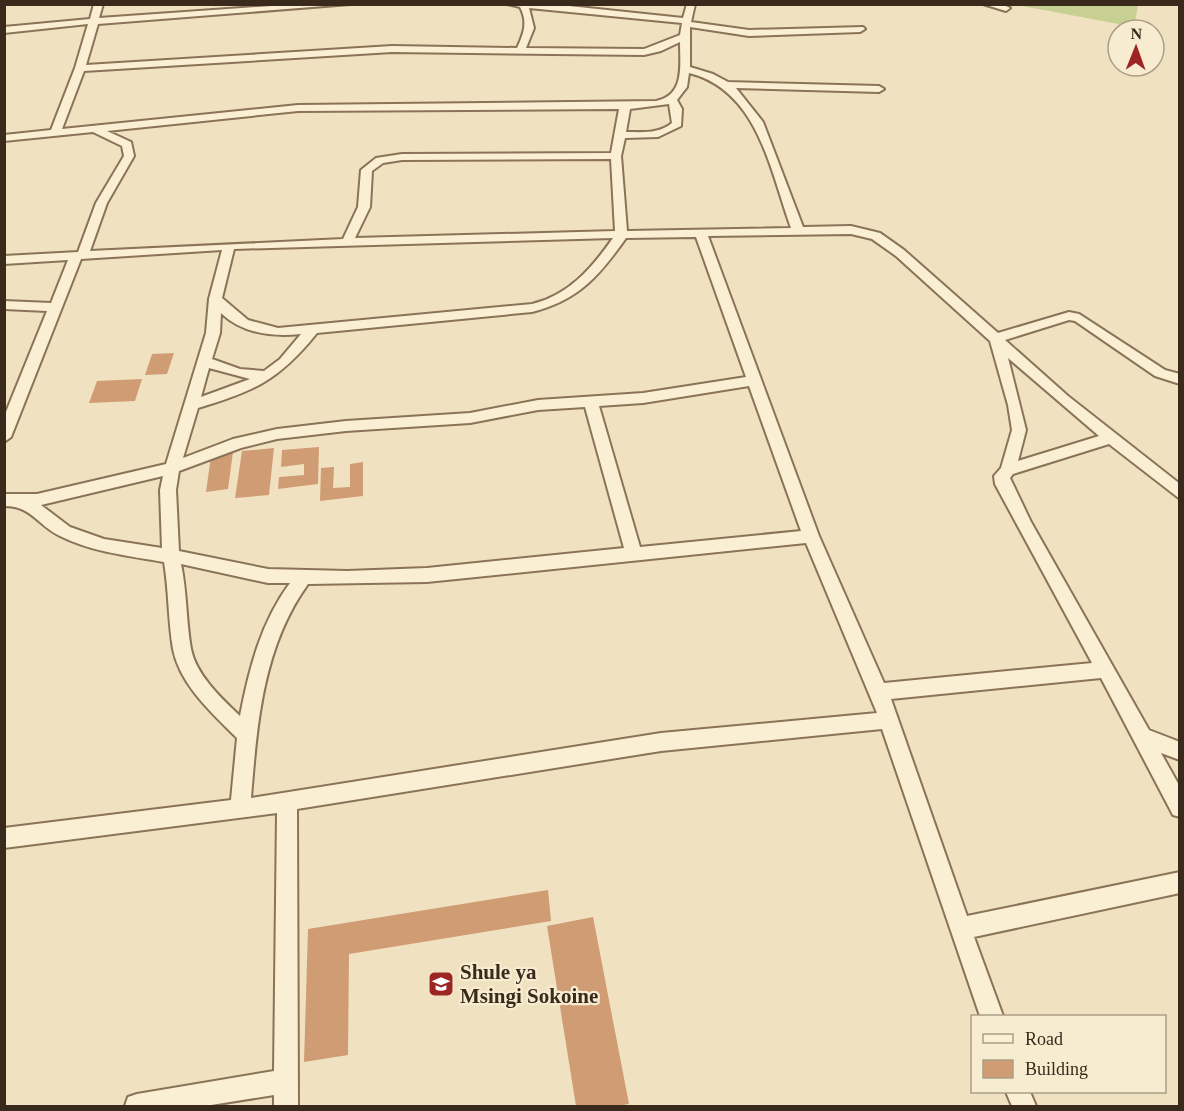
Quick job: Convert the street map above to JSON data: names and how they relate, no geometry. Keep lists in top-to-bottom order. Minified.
{"places":{"school or university":["Shule ya Msingi Sokoine"]},"legend":["Road","Building"],"north":"top"}
